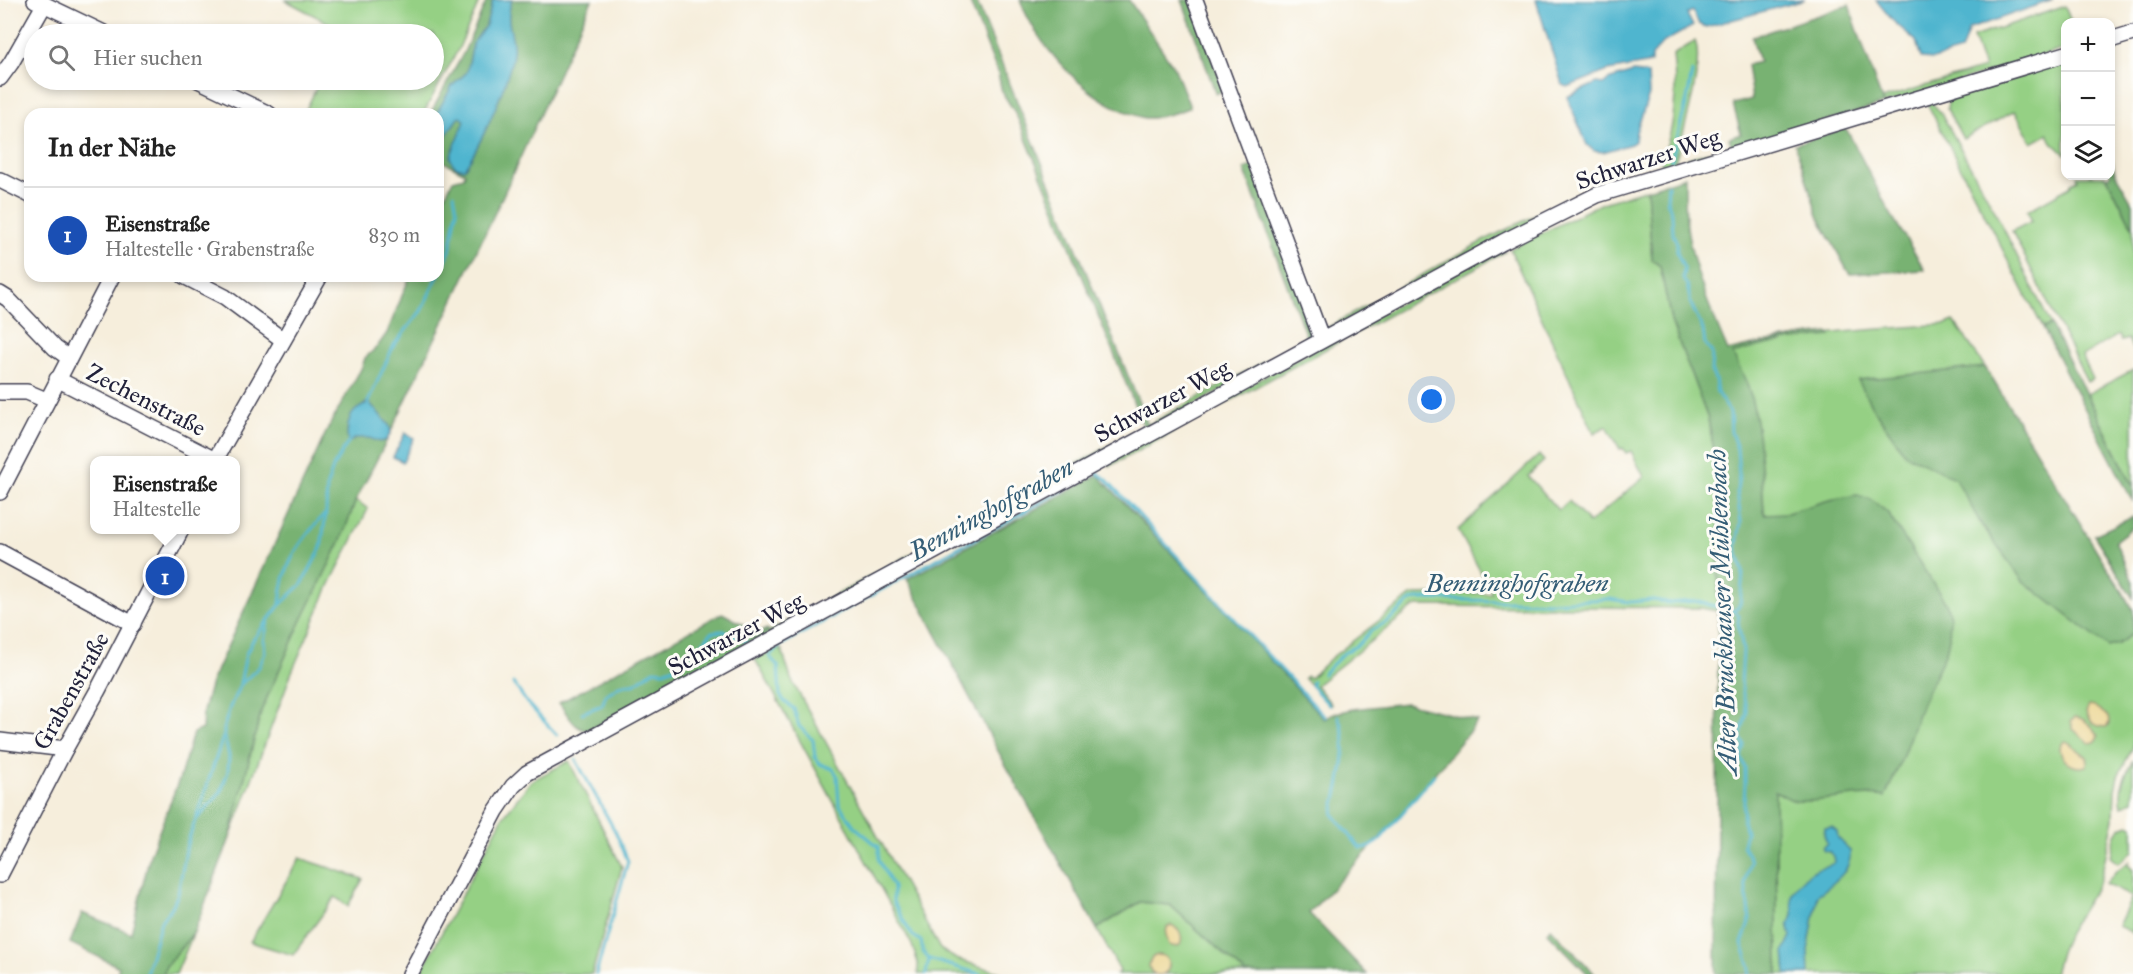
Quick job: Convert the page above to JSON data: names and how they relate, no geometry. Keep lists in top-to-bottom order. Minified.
{"streets":{"street":["Schwarzer Weg","Zechenstraße","Grabenstraße"]},"water":["Benninghofgraben","Alter Bruckhauser Mühlenbach"],"page":{"map_buttons":["+","−"],"search":"Hier suchen","heading":"In der Nähe","list":[{"mark":"1","name":"Eisenstraße","note":"Haltestelle · Grabenstraße","value":"830 m"}],"popup":["Eisenstraße","Haltestelle"],"pins":"1"}}
